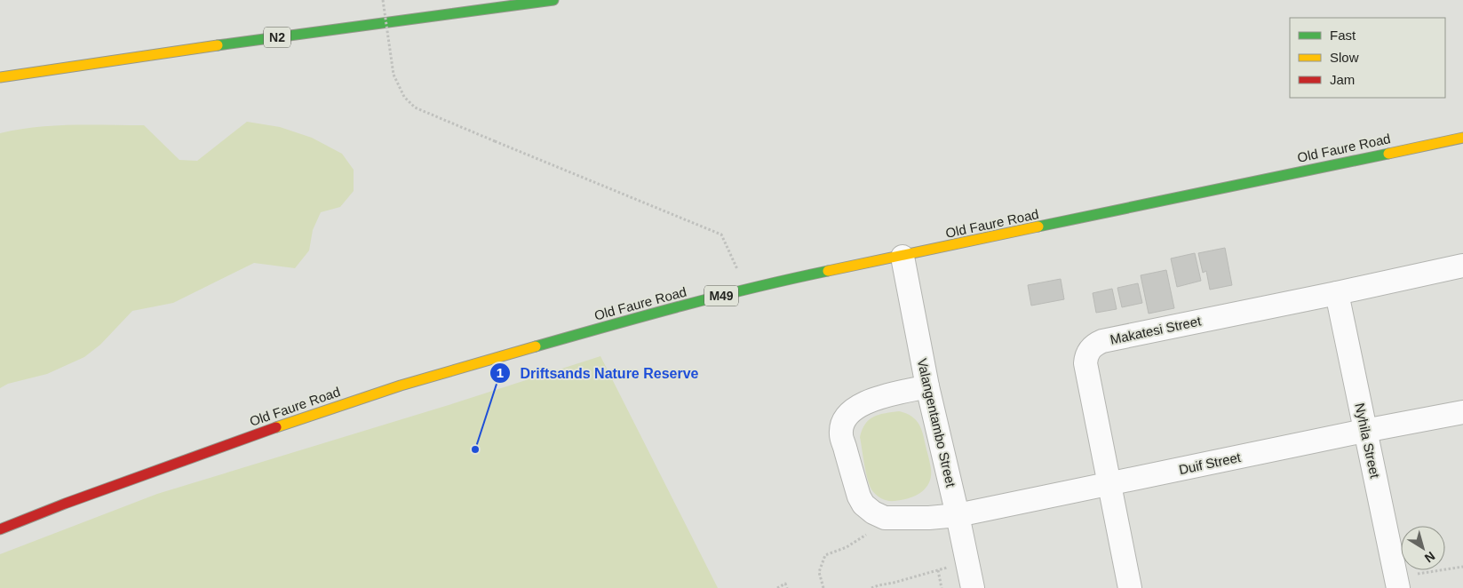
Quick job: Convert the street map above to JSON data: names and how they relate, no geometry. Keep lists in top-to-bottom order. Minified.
{"streets":{"main road":["N2","Old Faure Road","M49"],"street":["Makatesi Street","Valangentambo Street","Nyhila Street","Duif Street"]},"crossings":[["Old Faure Road","Valangentambo Street"],["Makatesi Street","Nyhila Street"],["Makatesi Street","Duif Street"],["Valangentambo Street","Duif Street"],["Nyhila Street","Duif Street"]],"places":["Driftsands Nature Reserve"],"legend":["Fast","Slow","Jam"],"north":"bottom right"}
